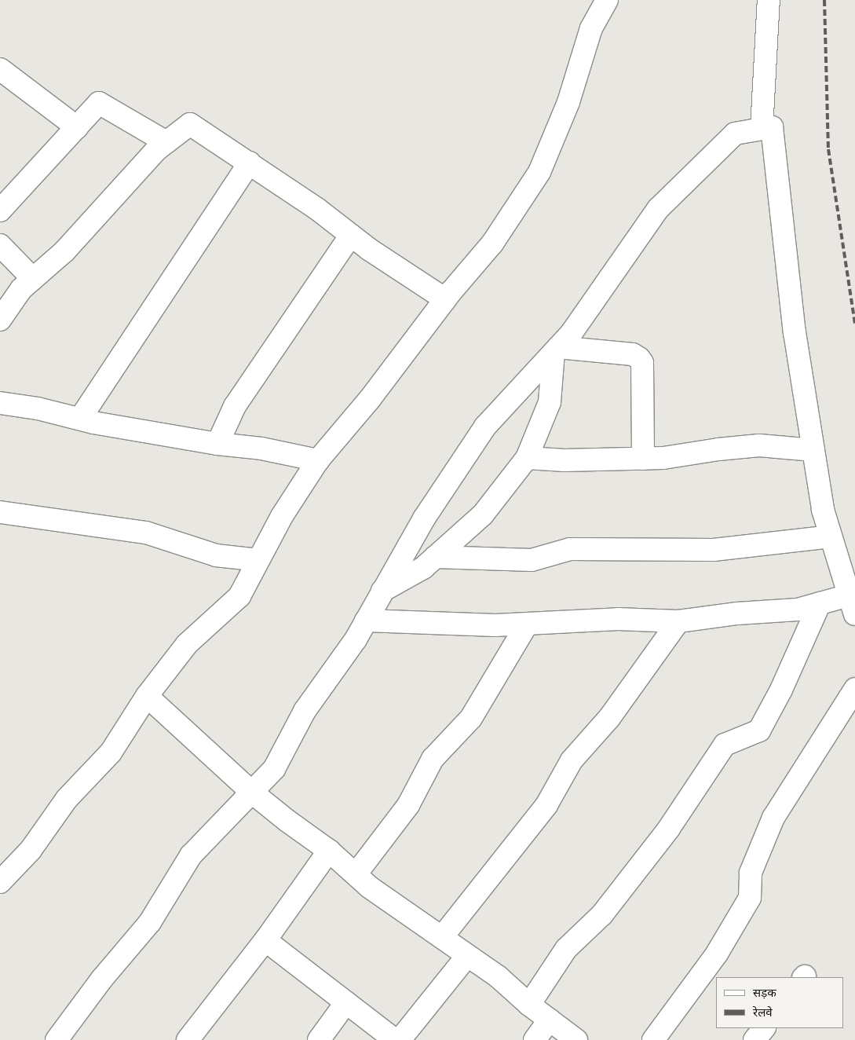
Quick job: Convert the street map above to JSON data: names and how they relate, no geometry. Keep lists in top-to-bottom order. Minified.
{"legend":["सड़क","रेलवे"]}
